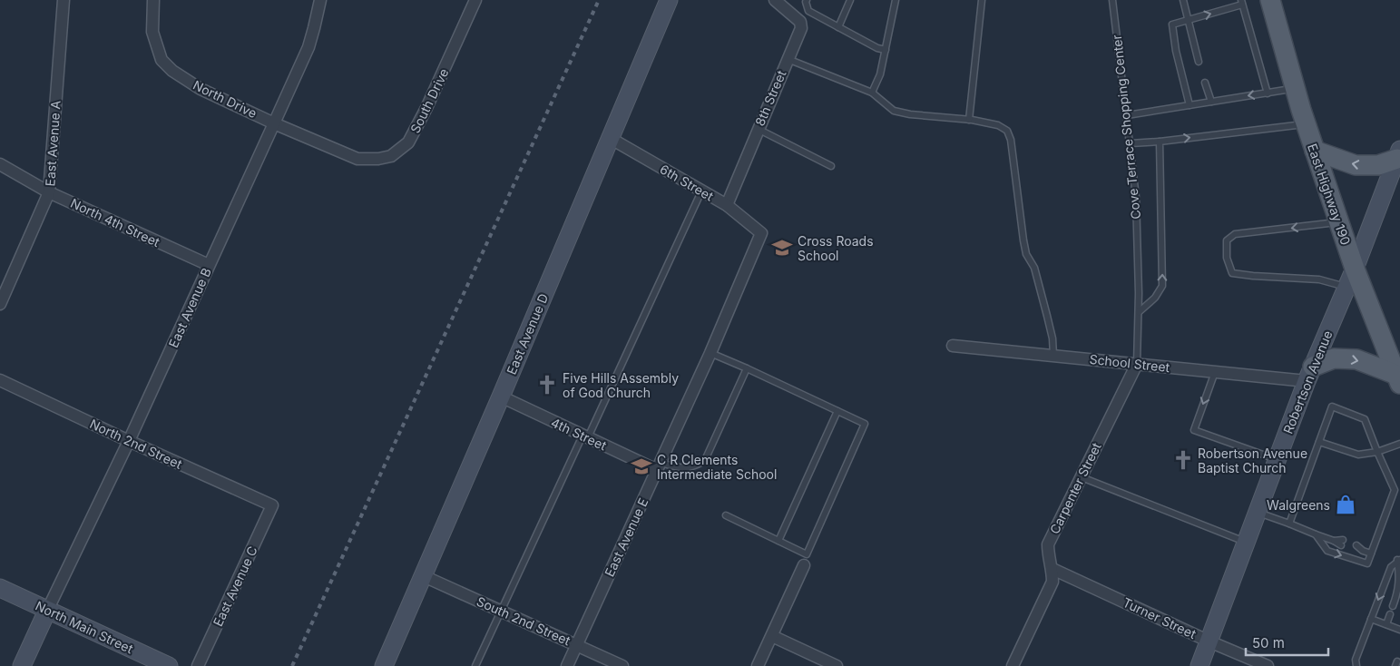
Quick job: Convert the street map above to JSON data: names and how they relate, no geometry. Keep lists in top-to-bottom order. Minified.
{"streets":{"main road":["East Highway 190","East Avenue D","Robertson Avenue","North Main Street"],"street":["8th Street","North Drive","South Drive","East Avenue A","6th Street","North 4th Street","East Avenue B","School Street","4th Street","North 2nd Street","Carpenter Street","East Avenue E","East Avenue C","Turner Street","South 2nd Street"],"lane":["Cove Terrace Shopping Center"]},"crossings":[["8th Street","6th Street"],["North Drive","South Drive"],["North Drive","East Avenue B"],["South Drive","East Avenue B"],["Cove Terrace Shopping Center","School Street"],["Cove Terrace Shopping Center","Carpenter Street"],["East Avenue A","North 4th Street"],["6th Street","East Avenue D"],["6th Street","East Avenue E"],["East Highway 190","Robertson Avenue"],["North 4th Street","East Avenue B"],["East Avenue B","North 2nd Street"],["East Avenue B","North Main Street"],["East Avenue D","4th Street"],["East Avenue D","South 2nd Street"],["School Street","Robertson Avenue"],["School Street","Carpenter Street"],["Robertson Avenue","Turner Street"],["4th Street","East Avenue E"],["North 2nd Street","East Avenue C"],["Carpenter Street","Turner Street"],["East Avenue E","South 2nd Street"]],"places":{"school or university":["Cross Roads School","C R Clements Intermediate School"],"church":["Five Hills Assembly of God Church","Robertson Avenue Baptist Church"],"shop":["Walgreens"]},"scale_bar":"50 m"}
